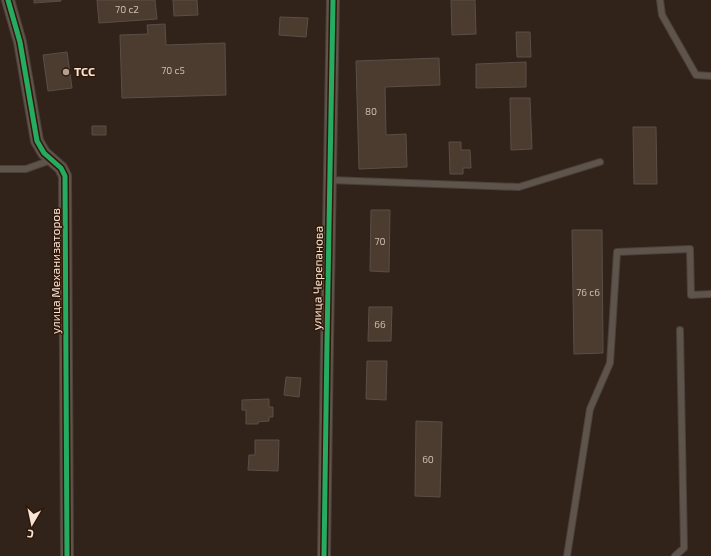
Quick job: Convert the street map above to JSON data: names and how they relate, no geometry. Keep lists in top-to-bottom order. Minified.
{"streets":{"street":["улица Механизаторов","улица Черепанова"]},"places":["ТСС"],"house_numbers":["70 с2","70 с5","80","70","76 с6","66","60"],"north":"bottom"}
